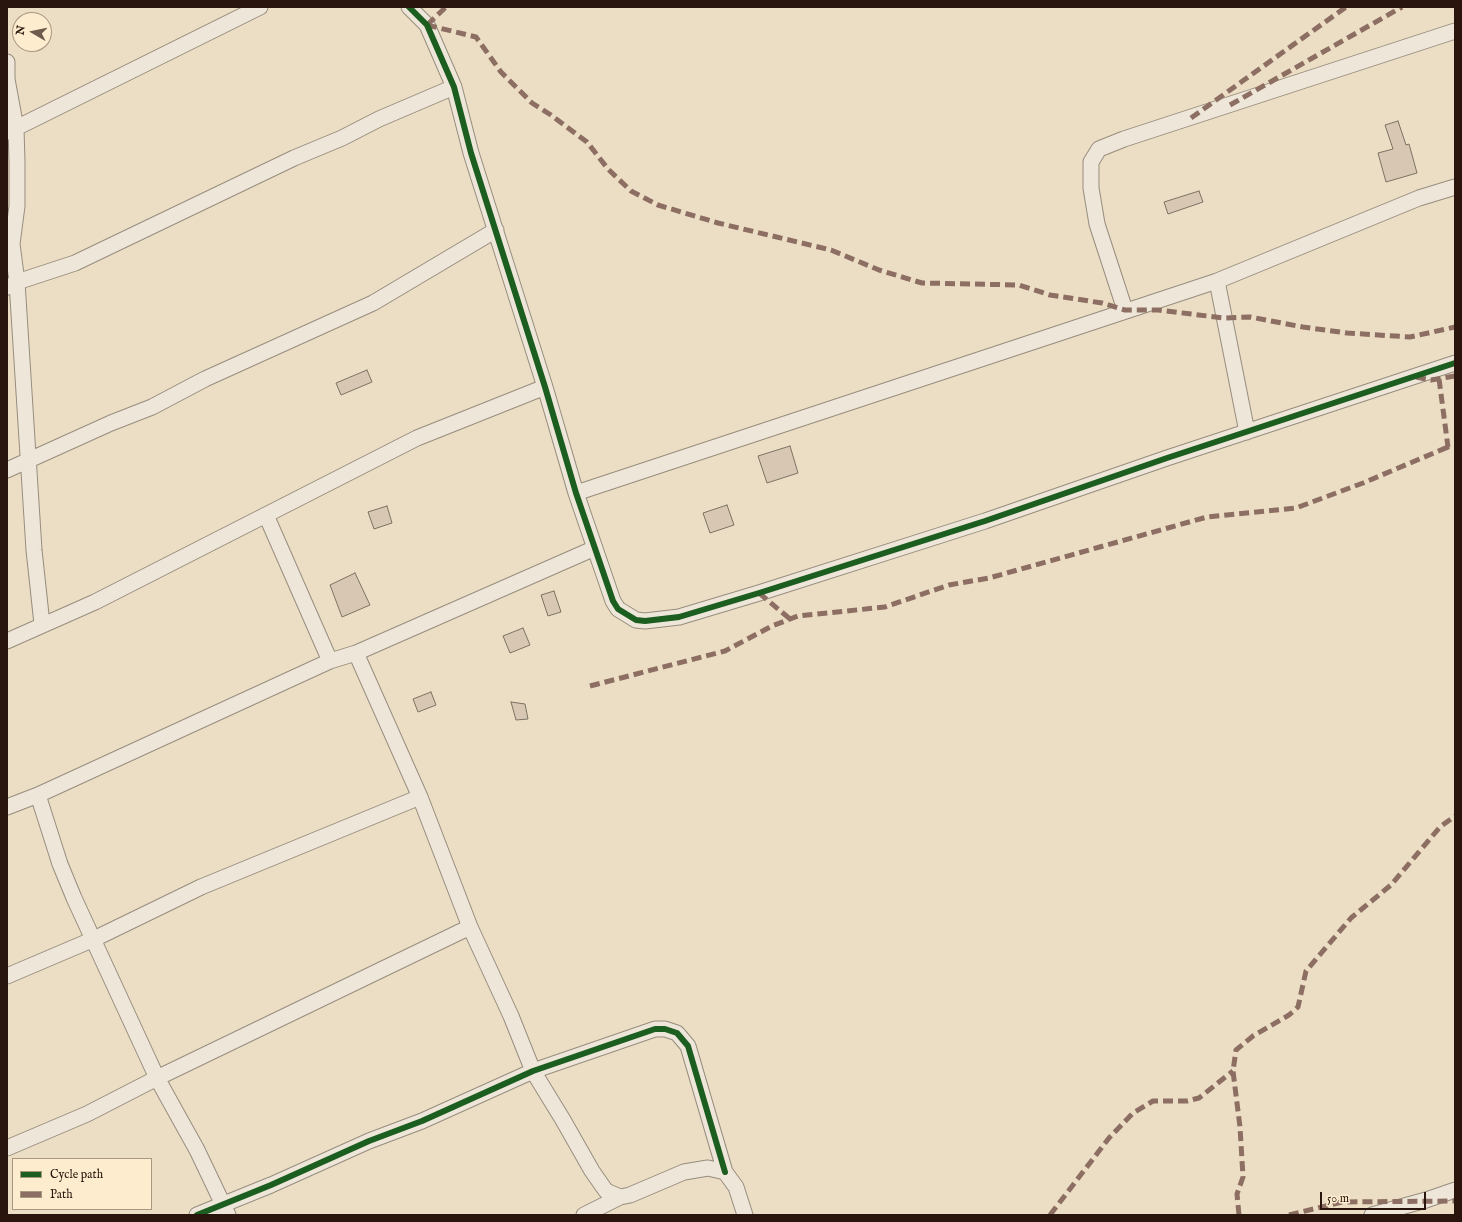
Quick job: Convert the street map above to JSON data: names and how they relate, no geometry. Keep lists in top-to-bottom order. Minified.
{"legend":["Cycle path","Path"],"scale_bar":"50 m","north":"left"}
